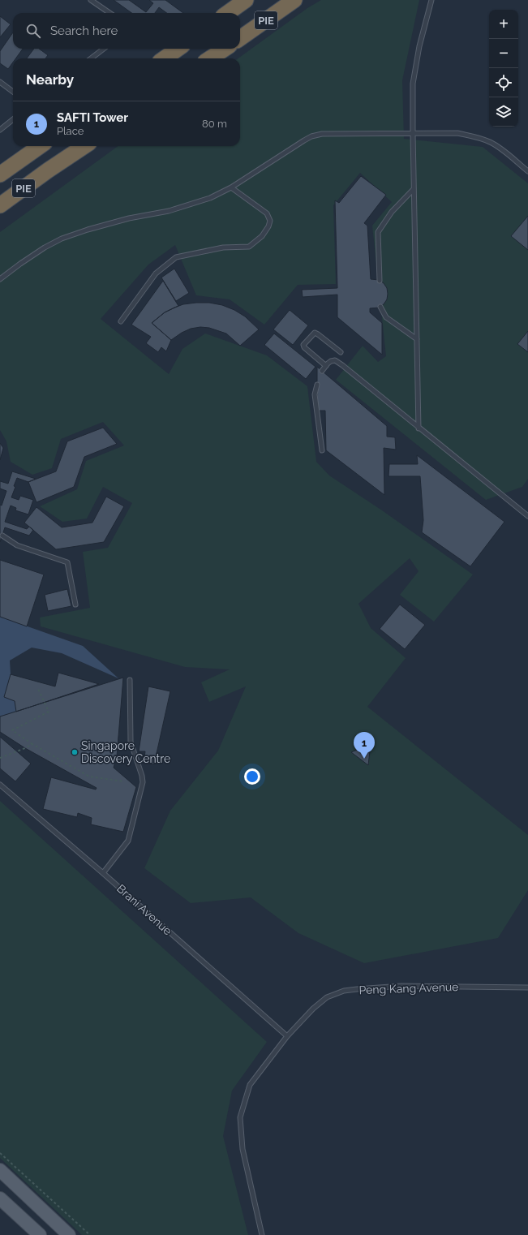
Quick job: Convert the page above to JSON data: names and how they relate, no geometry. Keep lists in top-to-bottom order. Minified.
{"streets":{"highway":["PIE"],"lane":["Brani Avenue","Peng Kang Avenue"]},"crossings":[["Brani Avenue","Peng Kang Avenue"]],"places":["Singapore Discovery Centre"],"page":{"map_buttons":["+","−"],"search":"Search here","heading":"Nearby","list":[{"mark":"1","name":"SAFTI Tower","note":"Place","value":"80 m"}],"pins":"1"}}
